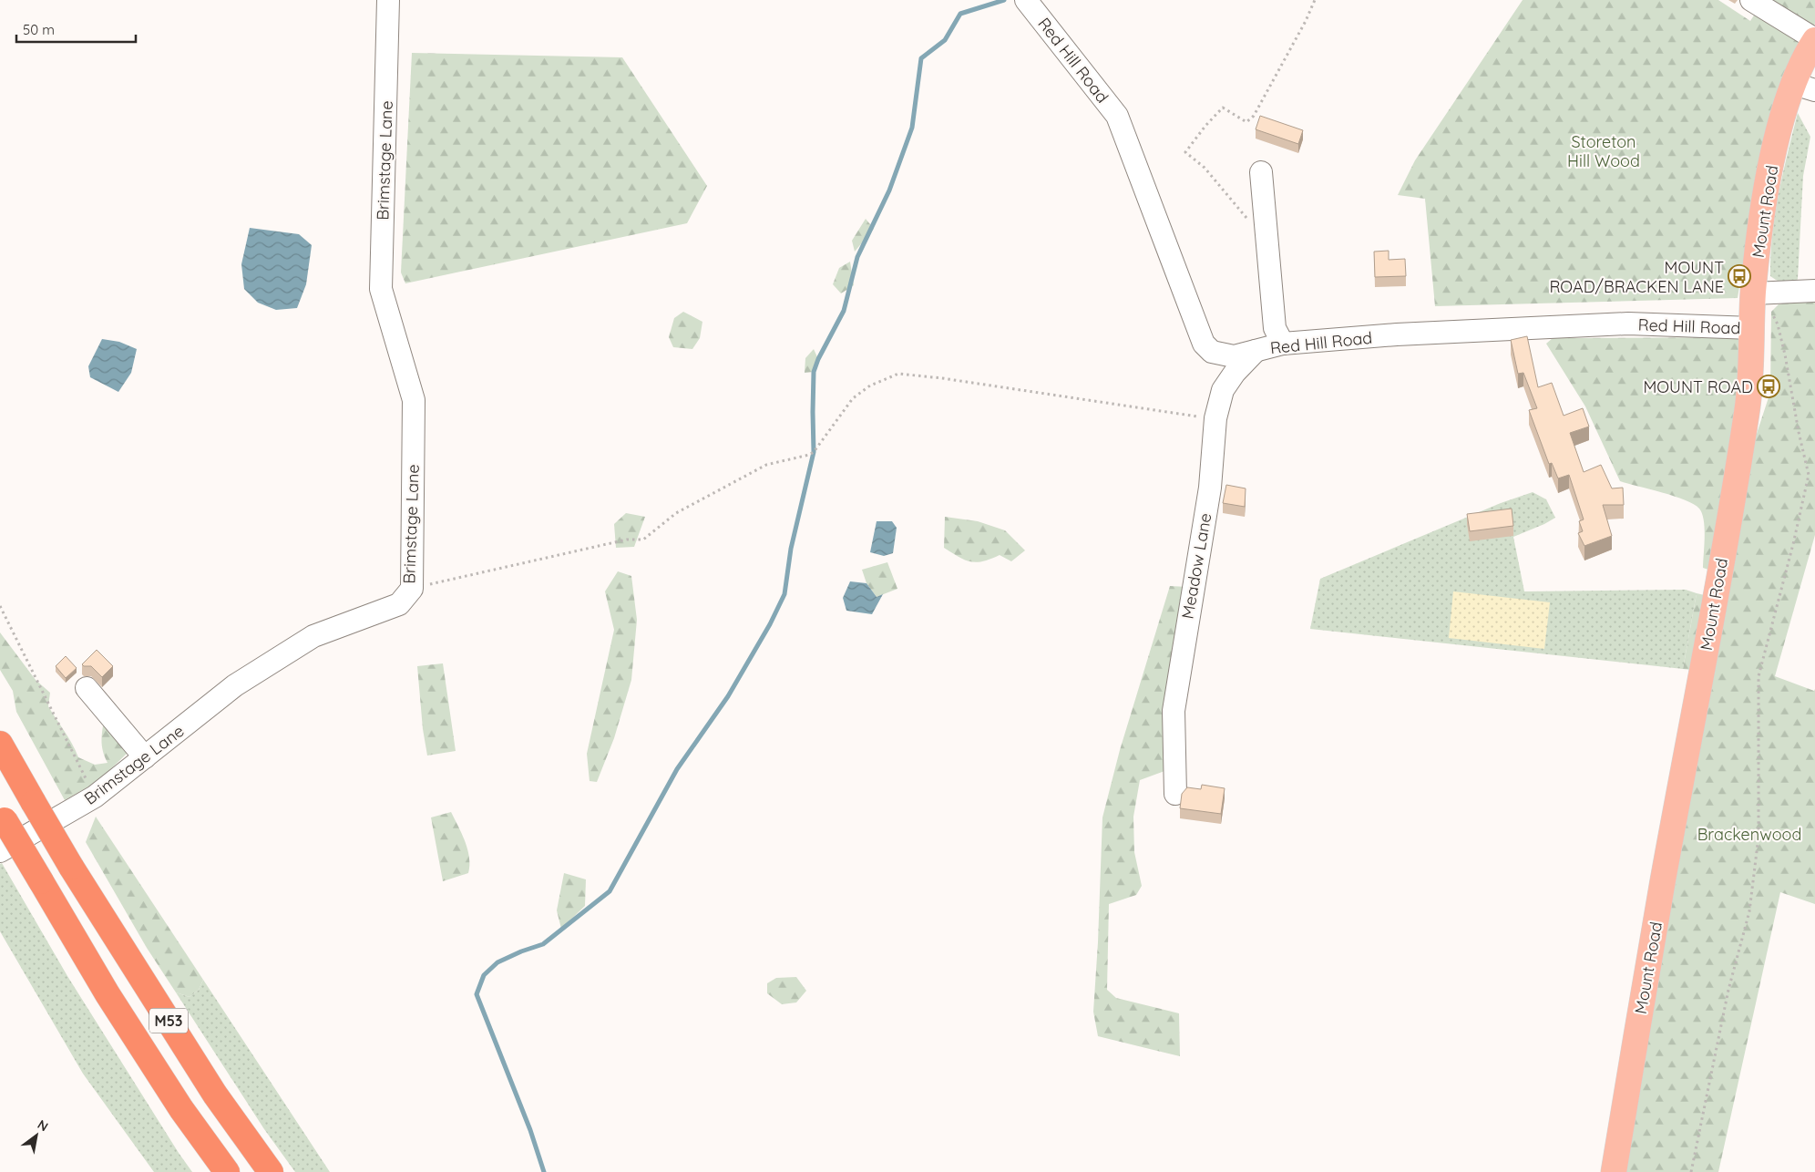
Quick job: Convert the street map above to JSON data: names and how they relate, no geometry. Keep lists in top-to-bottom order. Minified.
{"streets":{"highway":["M53"],"main road":["Mount Road"],"street":["Red Hill Road","Brimstage Lane","Meadow Lane"]},"crossings":[["Red Hill Road","Mount Road"],["Red Hill Road","Meadow Lane"]],"parks":["Storeton Hill Wood","Brackenwood"],"places":{"bus stop":["MOUNT ROAD/BRACKEN LANE","MOUNT ROAD"]},"scale_bar":"50 m","north":"top right"}
